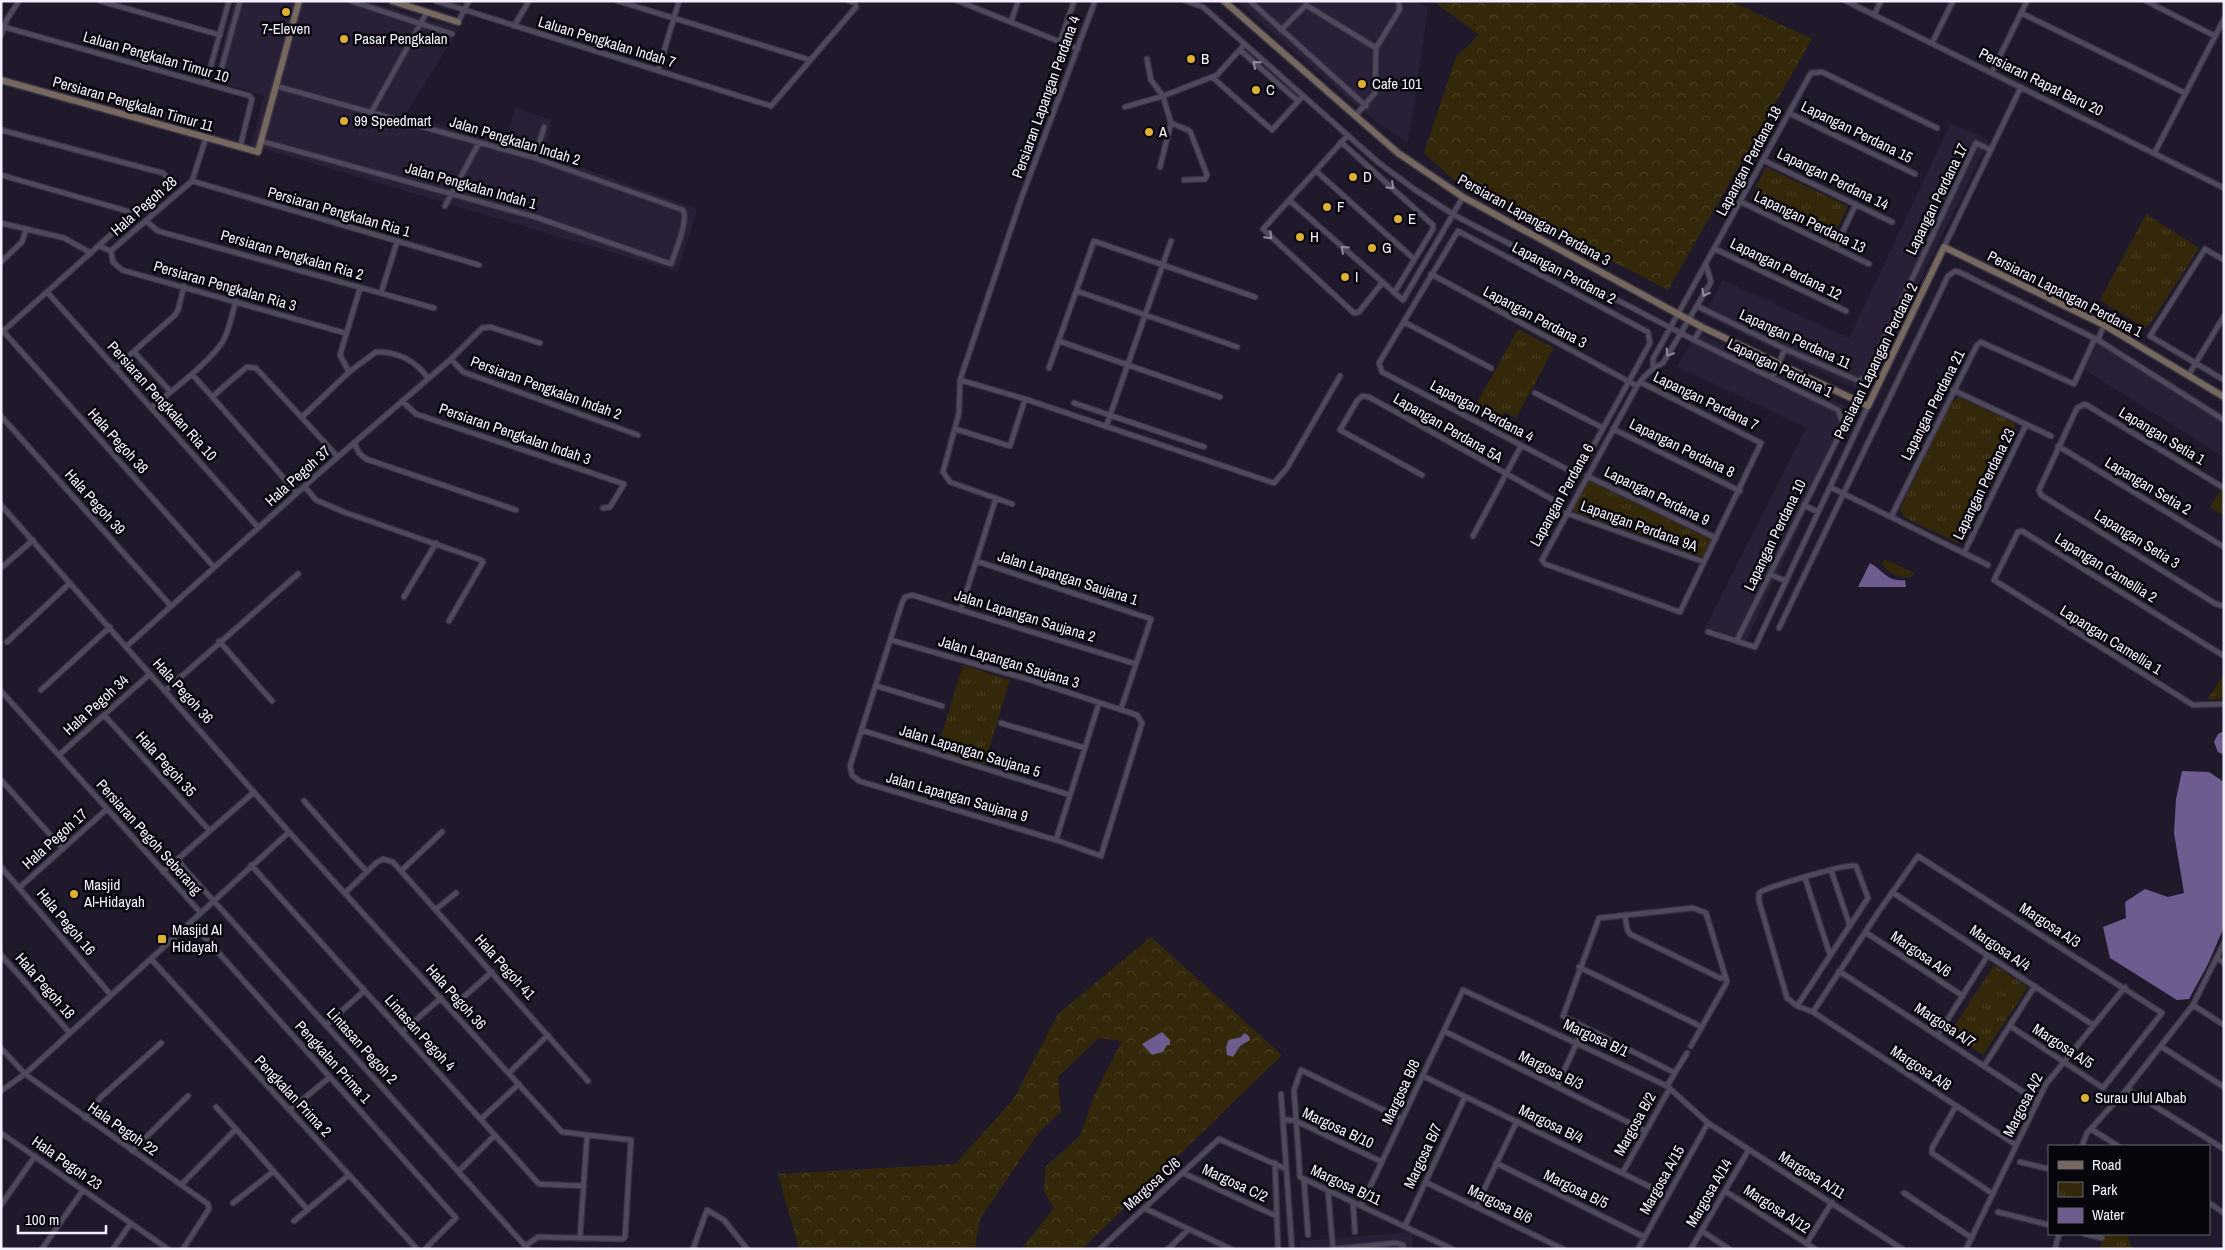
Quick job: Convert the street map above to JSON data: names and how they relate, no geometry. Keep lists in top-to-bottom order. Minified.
{"streets":{"street":["Laluan Pengkalan Indah 7","Laluan Pengkalan Timur 10","Persiaran Rapat Baru 20","Persiaran Lapangan Perdana 4","Persiaran Pengkalan Timur 11","Lapangan Perdana 15","Jalan Pengkalan Indah 2","Lapangan Perdana 18","Lapangan Perdana 14","Jalan Pengkalan Indah 1","Lapangan Perdana 17","Hala Pegoh 28","Persiaran Pengkalan Ria 1","Persiaran Lapangan Perdana 3","Lapangan Perdana 13","Persiaran Pengkalan Ria 2","Lapangan Perdana 12","Lapangan Perdana 2","Persiaran Pengkalan Ria 3","Persiaran Lapangan Perdana 1","Lapangan Perdana 3","Lapangan Perdana 11","Persiaran Lapangan Perdana 2","Lapangan Perdana 1","Persiaran Pengkalan Indah 2","Persiaran Pengkalan Ria 10","Lapangan Perdana 7","Lapangan Perdana 21","Lapangan Perdana 4","Lapangan Perdana 5A","Persiaran Pengkalan Indah 3","Lapangan Setia 1","Hala Pegoh 38","Lapangan Perdana 8","Hala Pegoh 37","Lapangan Perdana 23","Lapangan Setia 2","Lapangan Perdana 6","Lapangan Perdana 9","Hala Pegoh 39","Lapangan Perdana 9A","Lapangan Perdana 10","Lapangan Setia 3","Lapangan Camellia 2","Jalan Lapangan Saujana 1","Jalan Lapangan Saujana 2","Lapangan Camellia 1","Jalan Lapangan Saujana 3","Hala Pegoh 36","Hala Pegoh 34","Jalan Lapangan Saujana 5","Hala Pegoh 35","Jalan Lapangan Saujana 9","Persiaran Pegoh Seberang","Hala Pegoh 17","Hala Pegoh 16","Margosa A/3","Margosa A/4","Margosa A/6","Hala Pegoh 41","Hala Pegoh 18","Margosa A/7","Lintasan Pegoh 4","Margosa B/1","Lintasan Pegoh 2","Margosa A/5","Pengkalan Prima 1","Margosa A/8","Margosa B/3","Margosa B/8","Pengkalan Prima 2","Margosa A/2","Margosa B/4","Margosa B/2","Margosa B/10","Hala Pegoh 22","Margosa B/7","Hala Pegoh 23","Margosa A/11","Margosa A/15","Margosa C/2","Margosa C/6","Margosa B/11","Margosa B/5","Margosa A/14","Margosa B/6","Margosa A/12"]},"crossings":[["Laluan Pengkalan Timur 10","Persiaran Pengkalan Timur 11"],["Persiaran Rapat Baru 20","Persiaran Lapangan Perdana 2"],["Persiaran Pengkalan Timur 11","Jalan Pengkalan Indah 1"],["Persiaran Pengkalan Timur 11","Hala Pegoh 28"],["Lapangan Perdana 15","Lapangan Perdana 18"],["Jalan Pengkalan Indah 2","Jalan Pengkalan Indah 1"],["Lapangan Perdana 18","Lapangan Perdana 14"],["Lapangan Perdana 18","Persiaran Lapangan Perdana 3"],["Lapangan Perdana 18","Lapangan Perdana 13"],["Lapangan Perdana 18","Lapangan Perdana 12"],["Lapangan Perdana 18","Lapangan Perdana 1"],["Lapangan Perdana 18","Lapangan Perdana 6"],["Lapangan Perdana 17","Lapangan Perdana 11"],["Lapangan Perdana 17","Persiaran Lapangan Perdana 2"],["Hala Pegoh 28","Persiaran Pengkalan Ria 1"],["Hala Pegoh 28","Persiaran Pengkalan Ria 2"],["Hala Pegoh 28","Persiaran Pengkalan Ria 3"],["Persiaran Lapangan Perdana 3","Persiaran Lapangan Perdana 2"],["Persiaran Lapangan Perdana 3","Lapangan Perdana 6"],["Lapangan Perdana 2","Lapangan Perdana 3"],["Persiaran Lapangan Perdana 1","Persiaran Lapangan Perdana 2"],["Lapangan Perdana 3","Lapangan Perdana 7"],["Lapangan Perdana 3","Lapangan Perdana 6"],["Persiaran Lapangan Perdana 2","Lapangan Perdana 10"],["Lapangan Perdana 1","Lapangan Perdana 6"],["Lapangan Perdana 1","Lapangan Perdana 10"],["Persiaran Pengkalan Indah 2","Hala Pegoh 37"],["Persiaran Pengkalan Ria 10","Hala Pegoh 37"],["Lapangan Perdana 7","Lapangan Perdana 8"],["Lapangan Perdana 7","Lapangan Perdana 6"],["Persiaran Pengkalan Indah 3","Hala Pegoh 37"],["Lapangan Setia 1","Lapangan Setia 2"],["Lapangan Setia 1","Lapangan Setia 3"],["Hala Pegoh 38","Hala Pegoh 37"],["Lapangan Perdana 8","Lapangan Perdana 6"],["Hala Pegoh 37","Hala Pegoh 39"],["Hala Pegoh 37","Hala Pegoh 36"],["Lapangan Setia 2","Lapangan Setia 3"],["Lapangan Perdana 6","Lapangan Perdana 9"],["Lapangan Perdana 6","Lapangan Perdana 9A"],["Lapangan Camellia 2","Lapangan Camellia 1"],["Jalan Lapangan Saujana 1","Jalan Lapangan Saujana 2"],["Jalan Lapangan Saujana 2","Jalan Lapangan Saujana 9"],["Jalan Lapangan Saujana 3","Jalan Lapangan Saujana 9"],["Hala Pegoh 36","Hala Pegoh 34"],["Hala Pegoh 34","Hala Pegoh 35"],["Hala Pegoh 34","Persiaran Pegoh Seberang"],["Jalan Lapangan Saujana 5","Jalan Lapangan Saujana 9"],["Persiaran Pegoh Seberang","Hala Pegoh 17"],["Persiaran Pegoh Seberang","Hala Pegoh 16"],["Persiaran Pegoh Seberang","Hala Pegoh 18"],["Persiaran Pegoh Seberang","Pengkalan Prima 1"],["Persiaran Pegoh Seberang","Pengkalan Prima 2"],["Persiaran Pegoh Seberang","Hala Pegoh 22"],["Hala Pegoh 17","Hala Pegoh 16"],["Margosa A/3","Margosa A/4"],["Margosa A/3","Margosa A/5"],["Margosa A/3","Margosa A/2"],["Margosa A/4","Margosa A/2"],["Margosa A/7","Margosa A/2"],["Margosa B/1","Margosa B/8"],["Margosa B/1","Margosa B/2"],["Margosa B/1","Margosa A/11"],["Margosa B/1","Margosa A/15"],["Margosa A/5","Margosa A/2"],["Margosa A/8","Margosa A/2"],["Margosa B/3","Margosa B/8"],["Margosa B/3","Margosa B/2"],["Margosa B/8","Margosa B/4"],["Margosa B/8","Margosa B/10"],["Margosa B/8","Margosa B/11"],["Margosa B/4","Margosa B/2"],["Margosa B/4","Margosa B/7"],["Margosa B/4","Margosa A/15"],["Margosa B/10","Margosa B/11"],["Margosa B/7","Margosa B/11"],["Margosa B/7","Margosa B/6"],["Margosa A/11","Margosa A/15"],["Margosa A/11","Margosa A/14"],["Margosa A/15","Margosa B/5"],["Margosa C/2","Margosa C/6"],["Margosa A/14","Margosa A/12"]],"places":{"other":["7-Eleven","Pasar Pengkalan","B","Cafe 101","C","99 Speedmart","A","D","F","E","H","G","I","Masjid Al-Hidayah","Surau Ulul Albab"],"transit":["Masjid Al Hidayah"]},"legend":["Road","Park","Water"],"scale_bar":"100 m"}
